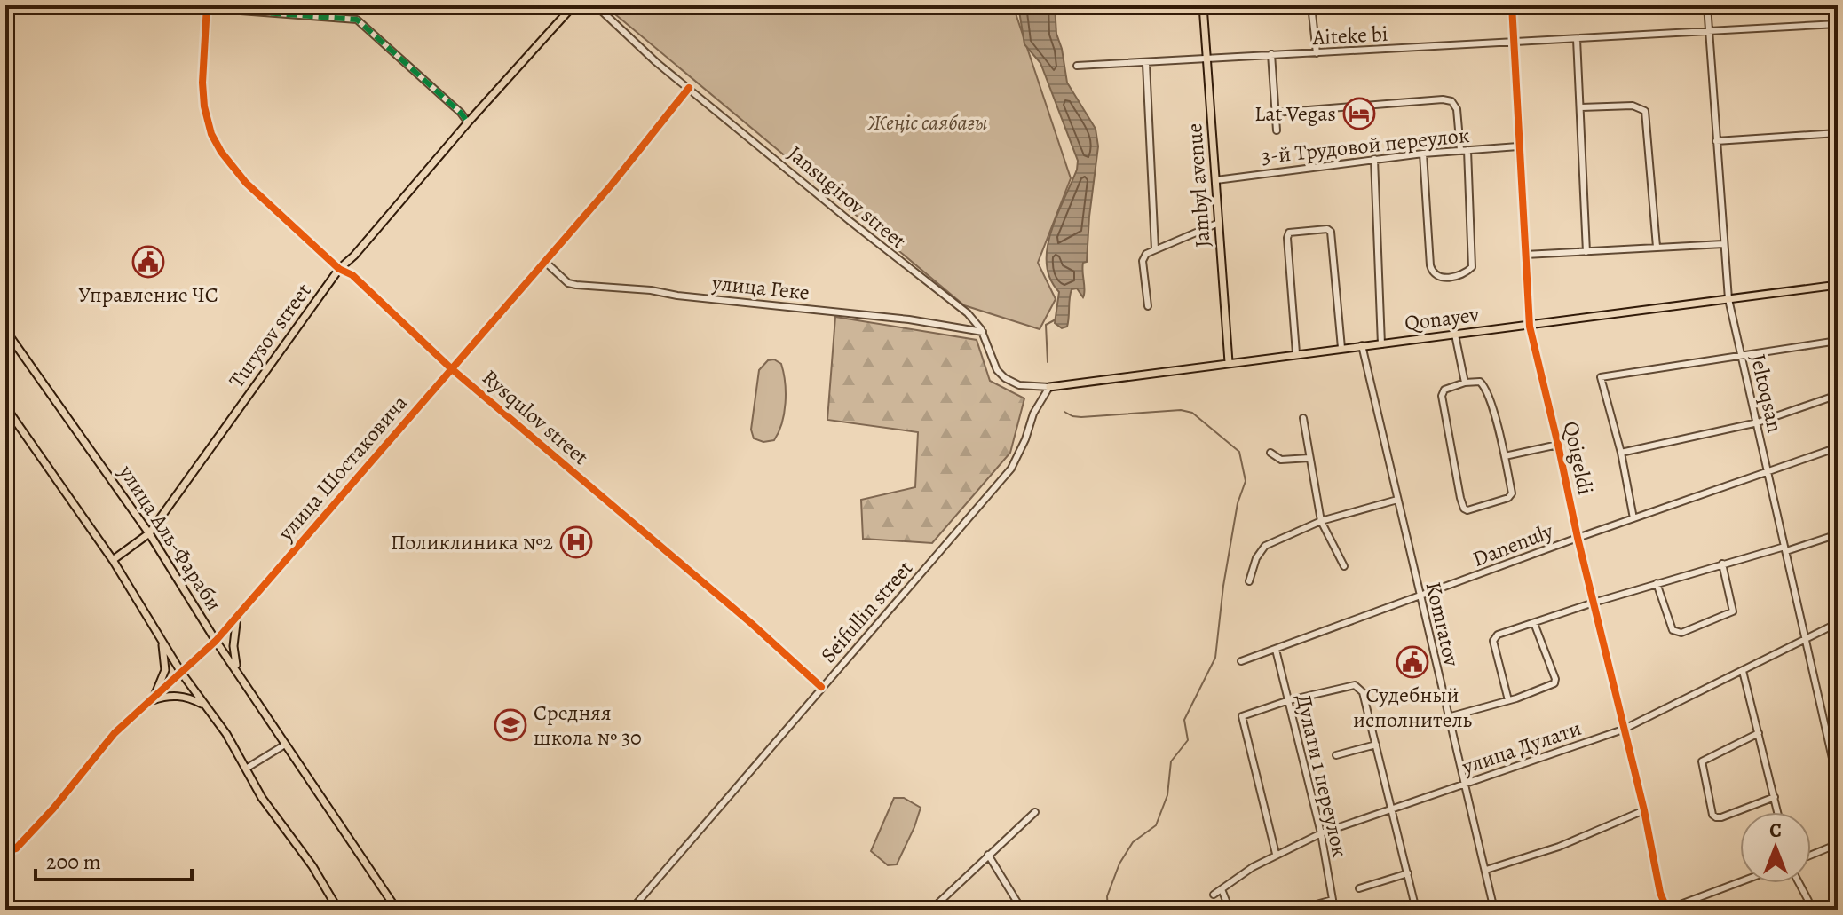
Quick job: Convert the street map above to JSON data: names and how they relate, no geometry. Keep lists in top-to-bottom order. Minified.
{"streets":{"main road":["Jambyl avenue","Qonayev","Turysov street","улица Аль-Фараби"],"street":["Aiteke bi","3-й Трудовой переулок","Jansugirov street","улица Геке","Jeltoqsan","Rysqulov street","Qoigeldi","улица Шостаковича","Danenuly","Seifullin street","Komratov","улица Дулати","Дулати 1 переулок"]},"crossings":[["Aiteke bi","Jambyl avenue"],["Aiteke bi","Jeltoqsan"],["Aiteke bi","Qoigeldi"],["3-й Трудовой переулок","Jambyl avenue"],["3-й Трудовой переулок","Qoigeldi"],["Jambyl avenue","Qonayev"],["Jansugirov street","улица Геке"],["Jansugirov street","улица Шостаковича"],["улица Геке","улица Шостаковича"],["Qonayev","Jeltoqsan"],["Qonayev","Qoigeldi"],["Qonayev","Seifullin street"],["Qonayev","Komratov"],["Turysov street","Rysqulov street"],["Turysov street","улица Аль-Фараби"],["Jeltoqsan","Danenuly"],["Jeltoqsan","улица Дулати"],["Rysqulov street","улица Шостаковича"],["Rysqulov street","Seifullin street"],["Qoigeldi","Danenuly"],["Qoigeldi","улица Дулати"],["улица Шостаковича","улица Аль-Фараби"],["Danenuly","Komratov"],["Danenuly","Дулати 1 переулок"],["Komratov","улица Дулати"],["улица Дулати","Дулати 1 переулок"]],"parks":["Жеңіс саябағы"],"places":{"hotel":["Lat Vegas"],"public building":["Управление ЧС","Судебный исполнитель"],"hospital":["Поликлиника №2"],"school or university":["Средняя школа № 30"]},"scale_bar":"200 m","north":"top"}
